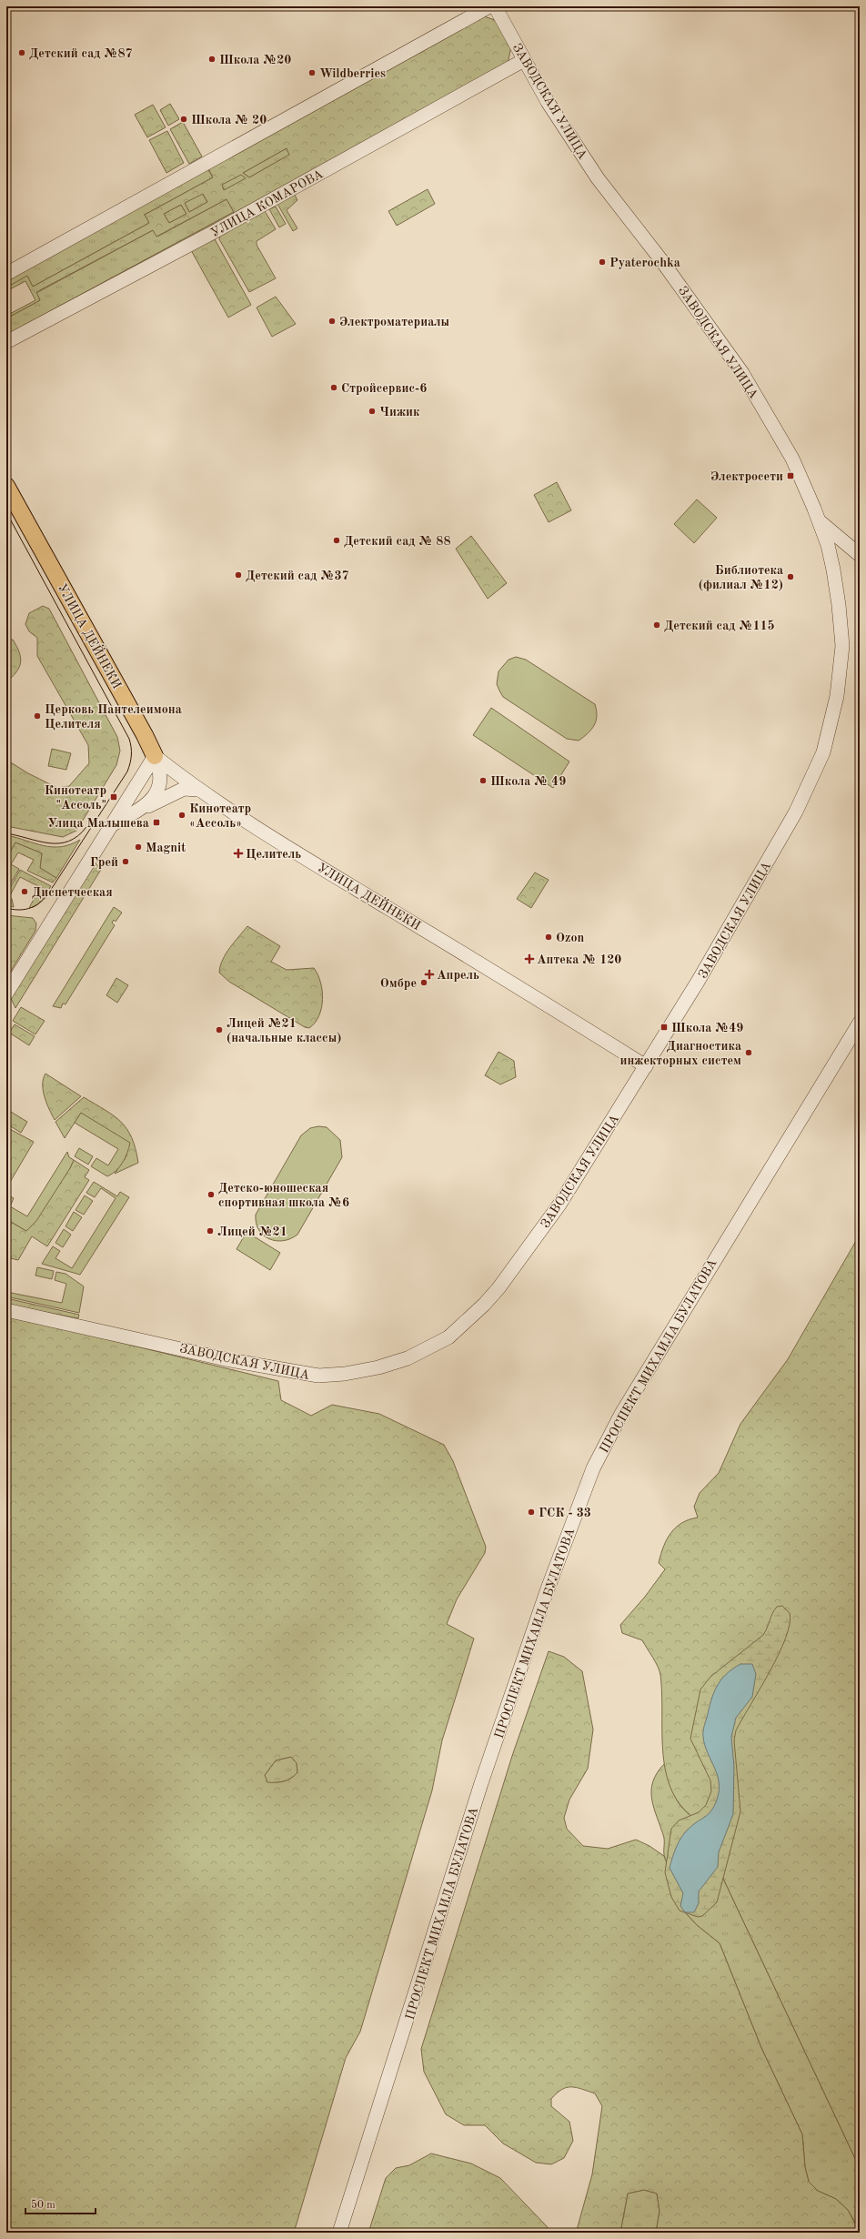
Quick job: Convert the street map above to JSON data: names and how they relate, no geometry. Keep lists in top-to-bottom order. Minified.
{"streets":{"main road":["УЛИЦА ДЕЙНЕКИ"],"street":["ЗАВОДСКАЯ УЛИЦА","УЛИЦА КОМАРОВА","ПРОСПЕКТ МИХАИЛА БУЛАТОВА"]},"crossings":[["ЗАВОДСКАЯ УЛИЦА","УЛИЦА КОМАРОВА"],["ЗАВОДСКАЯ УЛИЦА","УЛИЦА ДЕЙНЕКИ"]],"places":{"other":["Детский сад №87","Школа №20","Wildberries","Школа № 20","Pyaterochka","Электроматериалы","Стройсервис-6","Чижик","Детский сад № 88","Детский сад №37","Библиотека (филиал №12)","Детский сад №115","Церковь Пантелеимона Целителя","Школа № 49","Кинотеатр «Ассоль»","Magnit","Грей","Диспетческая","Ozon","Омбре","Лицей №21 (начальные классы)","Диагностика инжекторных систем","Детско-юношеская спортивная школа №6","Лицей №21","ГСК - 33"],"transit":["Электросети","Кинотеатр \"Ассоль\"","Улица Малышева","Школа №49"],"health":["Целитель","Аптека № 120","Апрель"]},"scale_bar":"50 m"}
